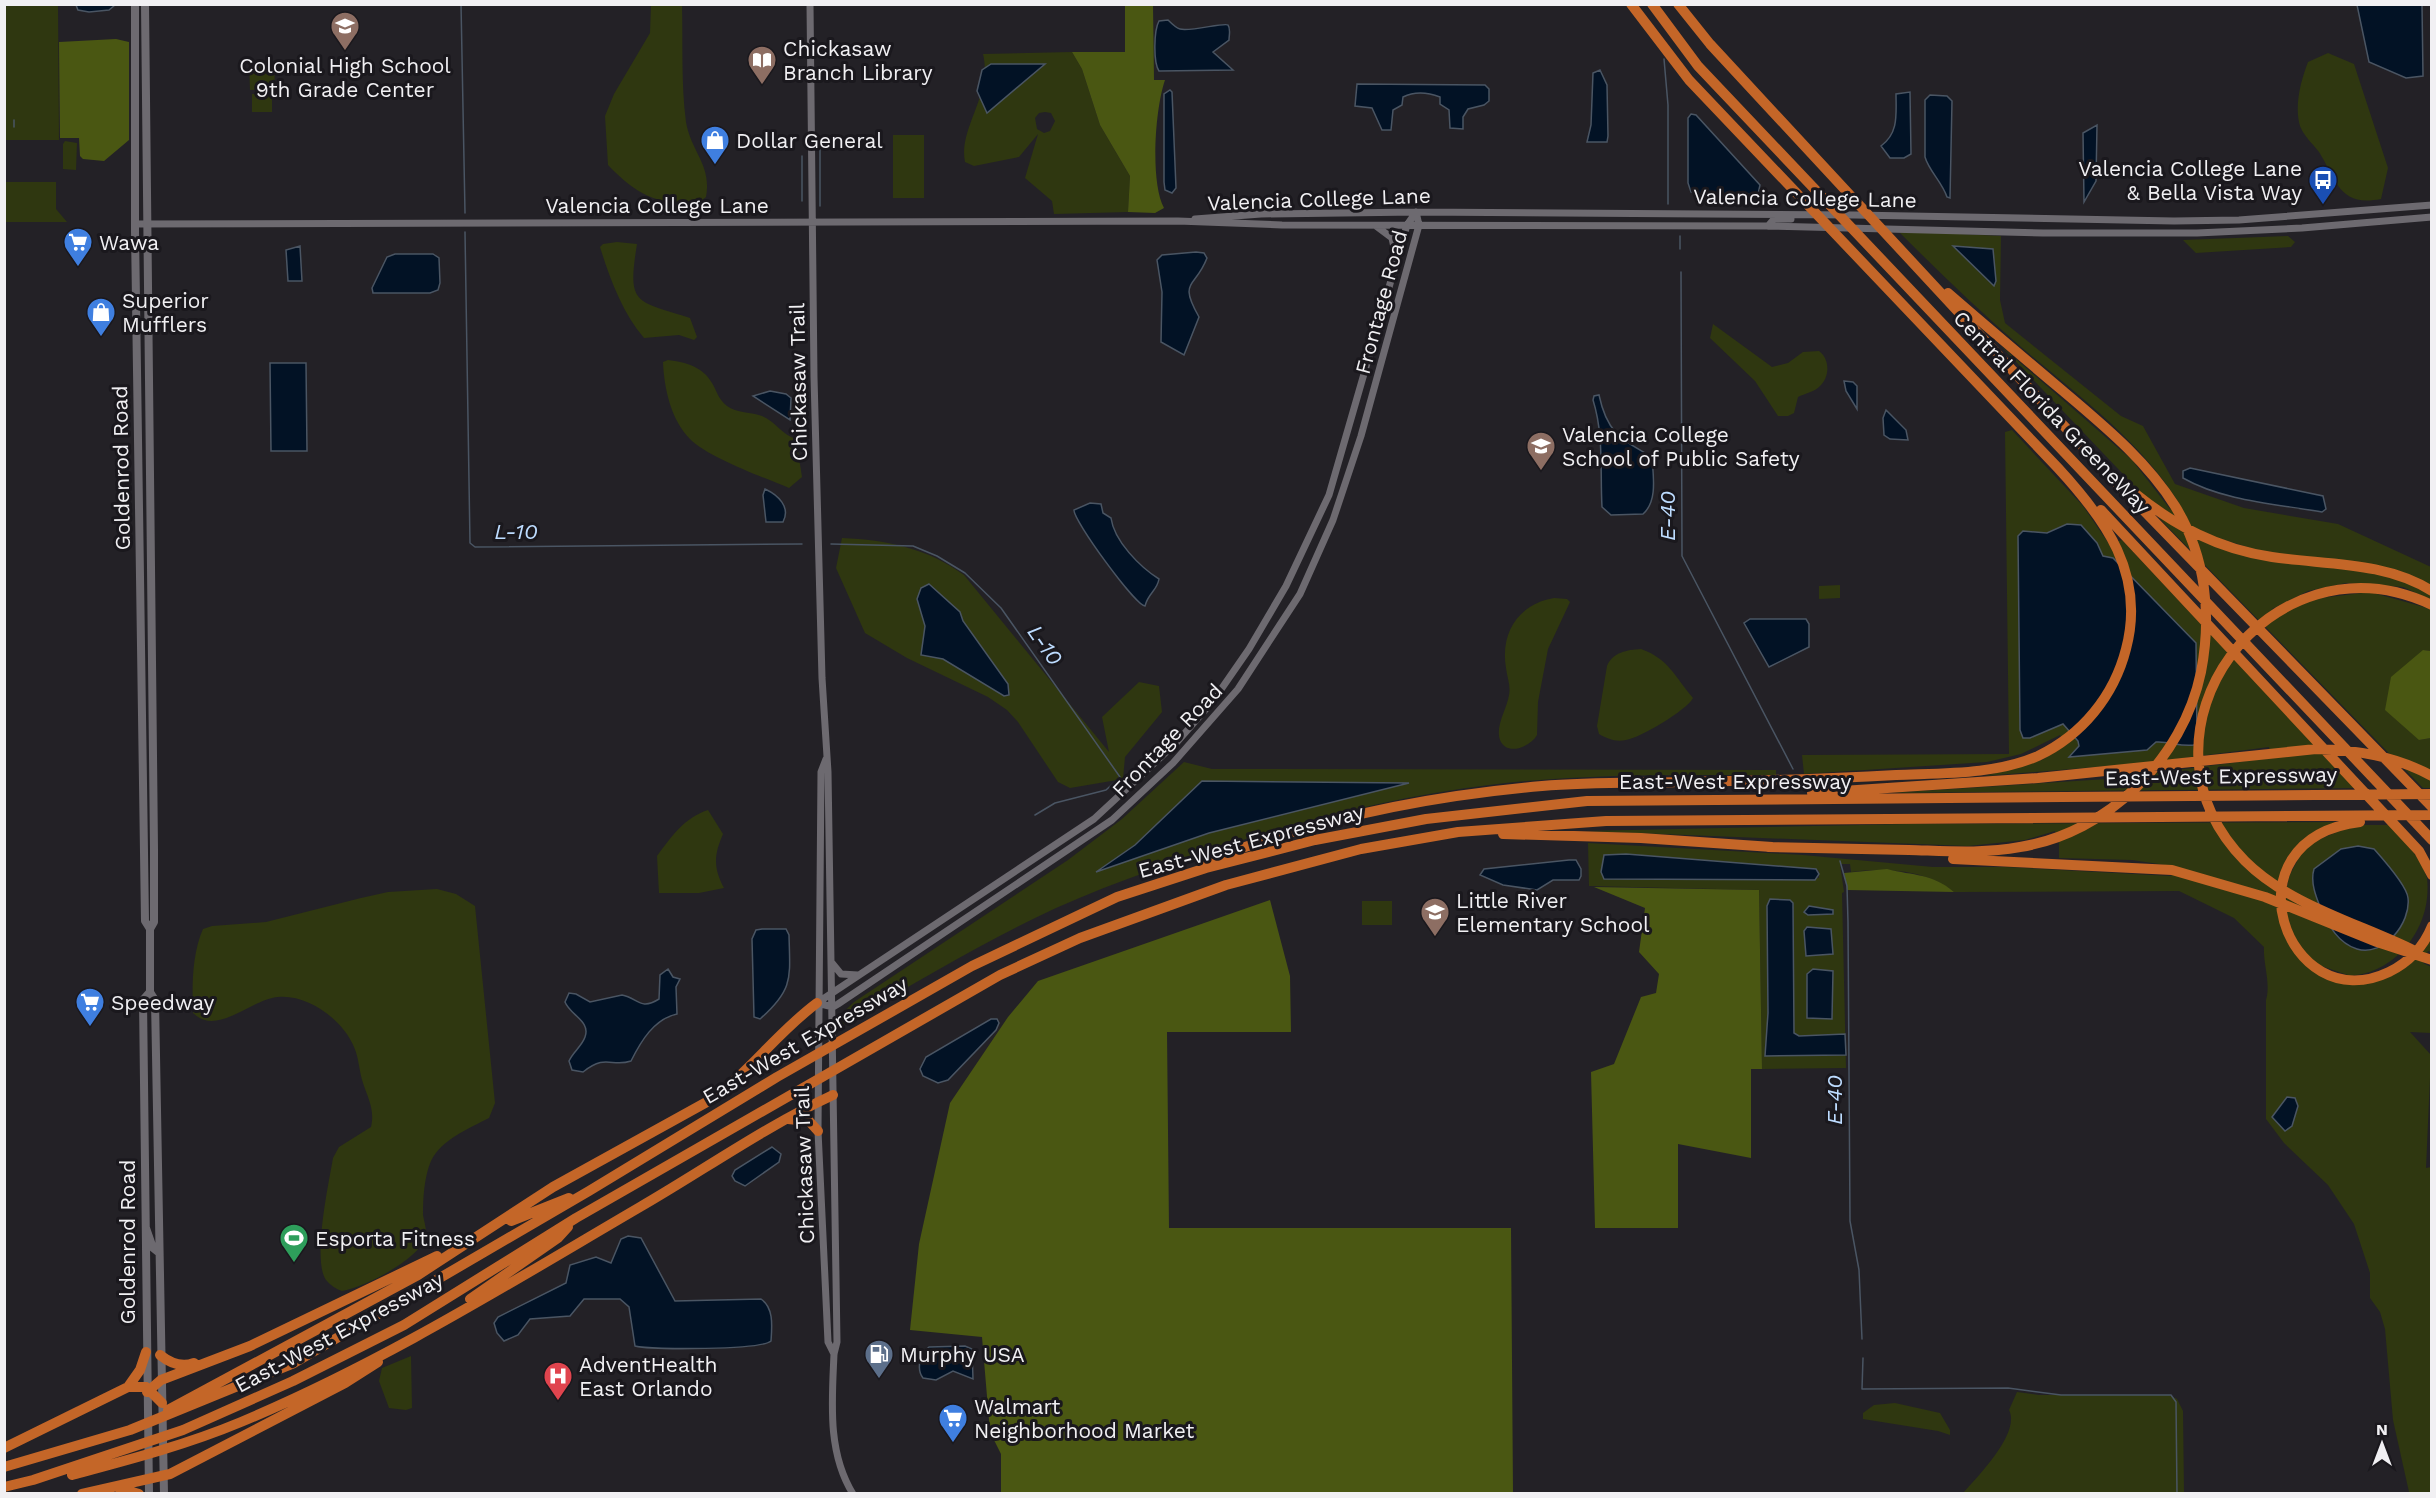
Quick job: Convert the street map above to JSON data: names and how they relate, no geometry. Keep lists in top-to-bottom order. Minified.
{"streets":{"highway":["Central Florida GreeneWay","East-West Expressway"],"main road":["Goldenrod Road"],"street":["Valencia College Lane","Frontage Road","Chickasaw Trail"]},"crossings":[["Valencia College Lane","Frontage Road"],["Valencia College Lane","Chickasaw Trail"],["Valencia College Lane","Goldenrod Road"],["Frontage Road","Chickasaw Trail"]],"water":["E-40","L-10"],"places":{"school or university":["Colonial High School 9th Grade Center","Valencia College School of Public Safety","Little River Elementary School"],"library":["Chickasaw Branch Library"],"shop":["Dollar General","Superior Mufflers"],"bus stop":["Valencia College Lane & Bella Vista Way"],"supermarket":["Wawa","Speedway","Walmart Neighborhood Market"],"sports":["Esporta Fitness"],"fuel station":["Murphy USA"],"hospital":["AdventHealth East Orlando"]},"north":"top"}
